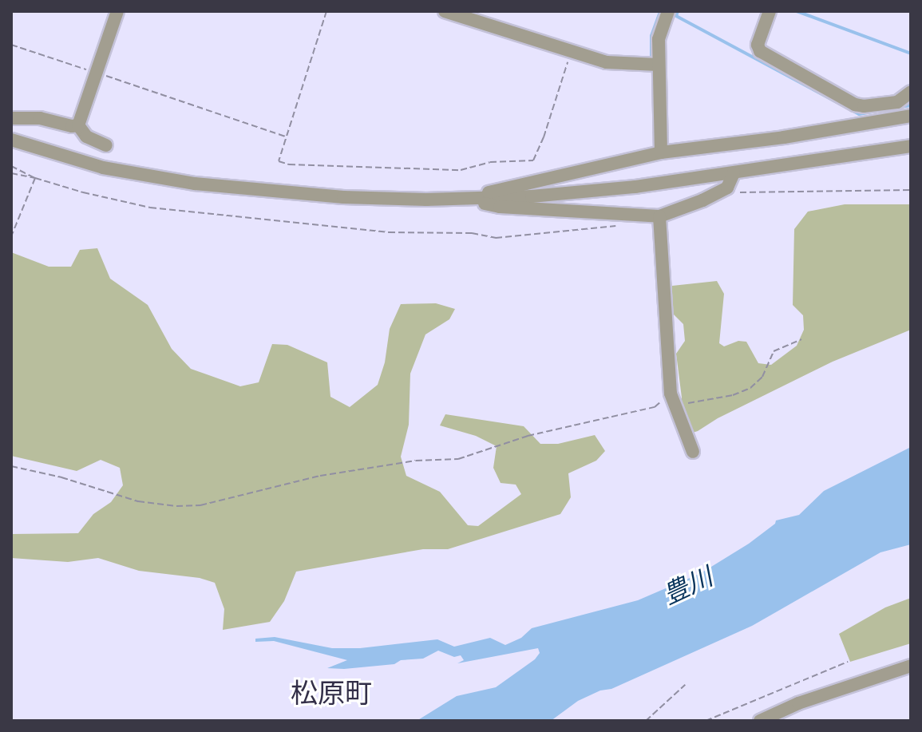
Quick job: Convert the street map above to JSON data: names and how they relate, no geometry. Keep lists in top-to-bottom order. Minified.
{"districts":["松原町"],"water":["豊川"]}
